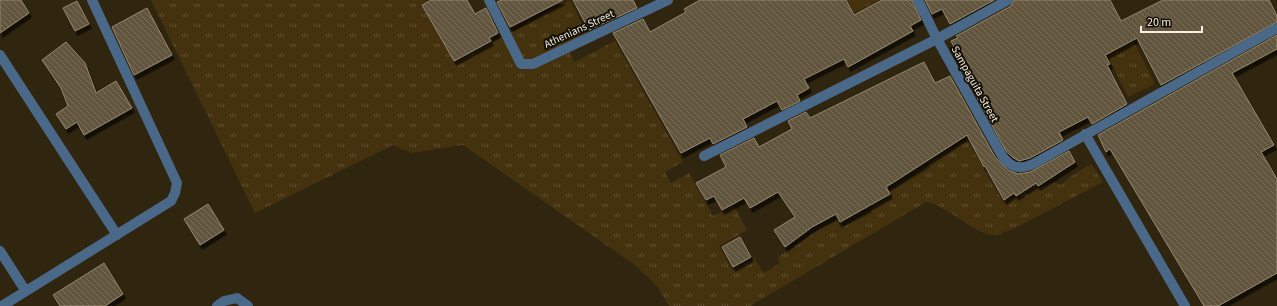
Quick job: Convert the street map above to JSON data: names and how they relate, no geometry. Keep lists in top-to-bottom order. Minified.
{"streets":{"street":["Athenians Street","Sampaguita Street"]},"scale_bar":"20 m"}
